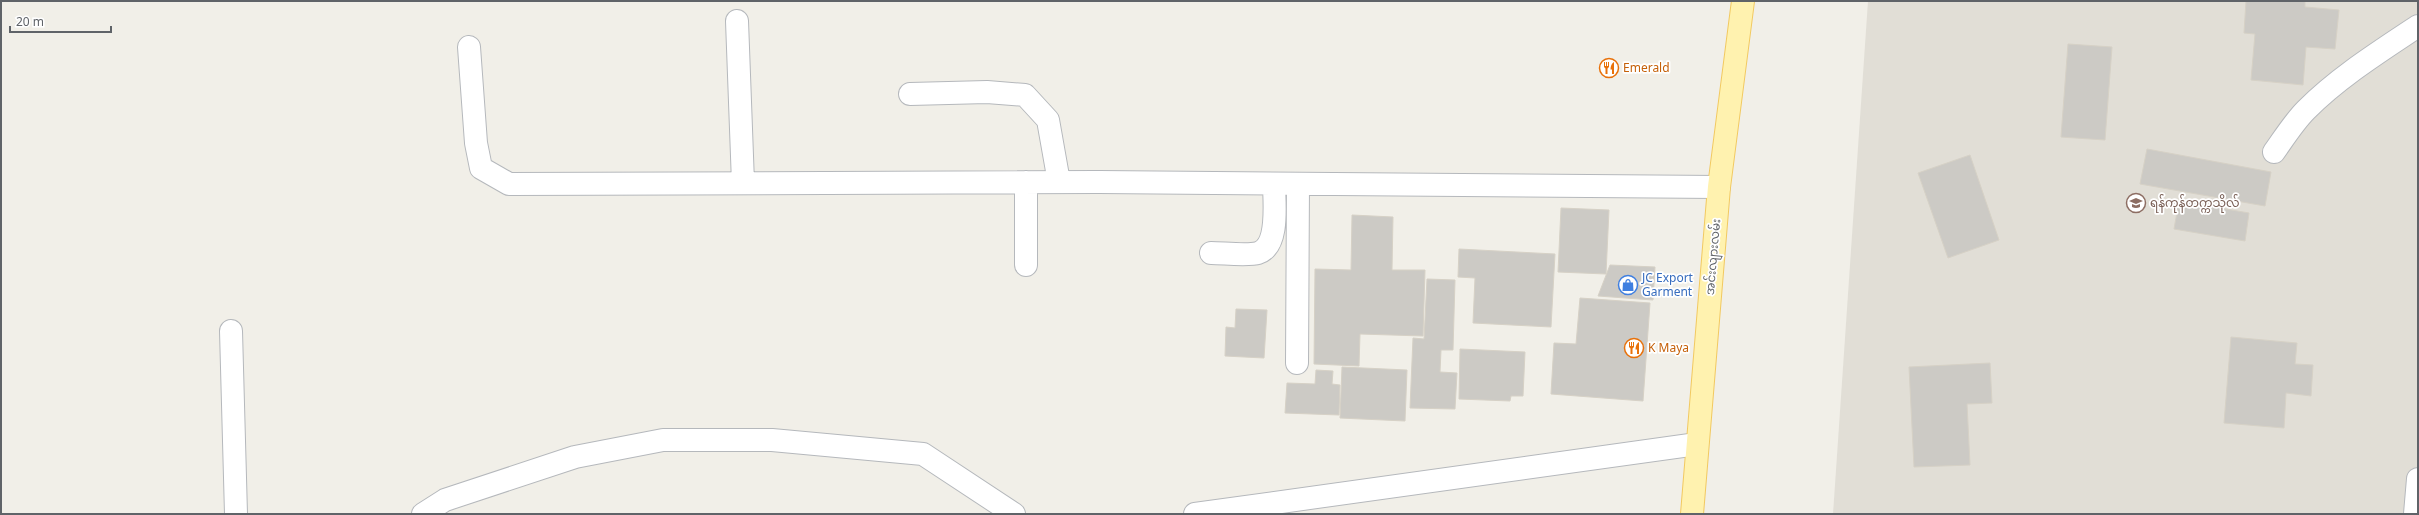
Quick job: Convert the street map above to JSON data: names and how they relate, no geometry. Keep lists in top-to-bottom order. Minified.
{"streets":{"main road":["အင်းလျားလမ်း"]},"places":{"restaurant":["Emerald","K Maya"],"school or university":["ရန်ကုန်တက္ကသိုလ်"],"shop":["JC Export Garment"]},"scale_bar":"20 m"}
